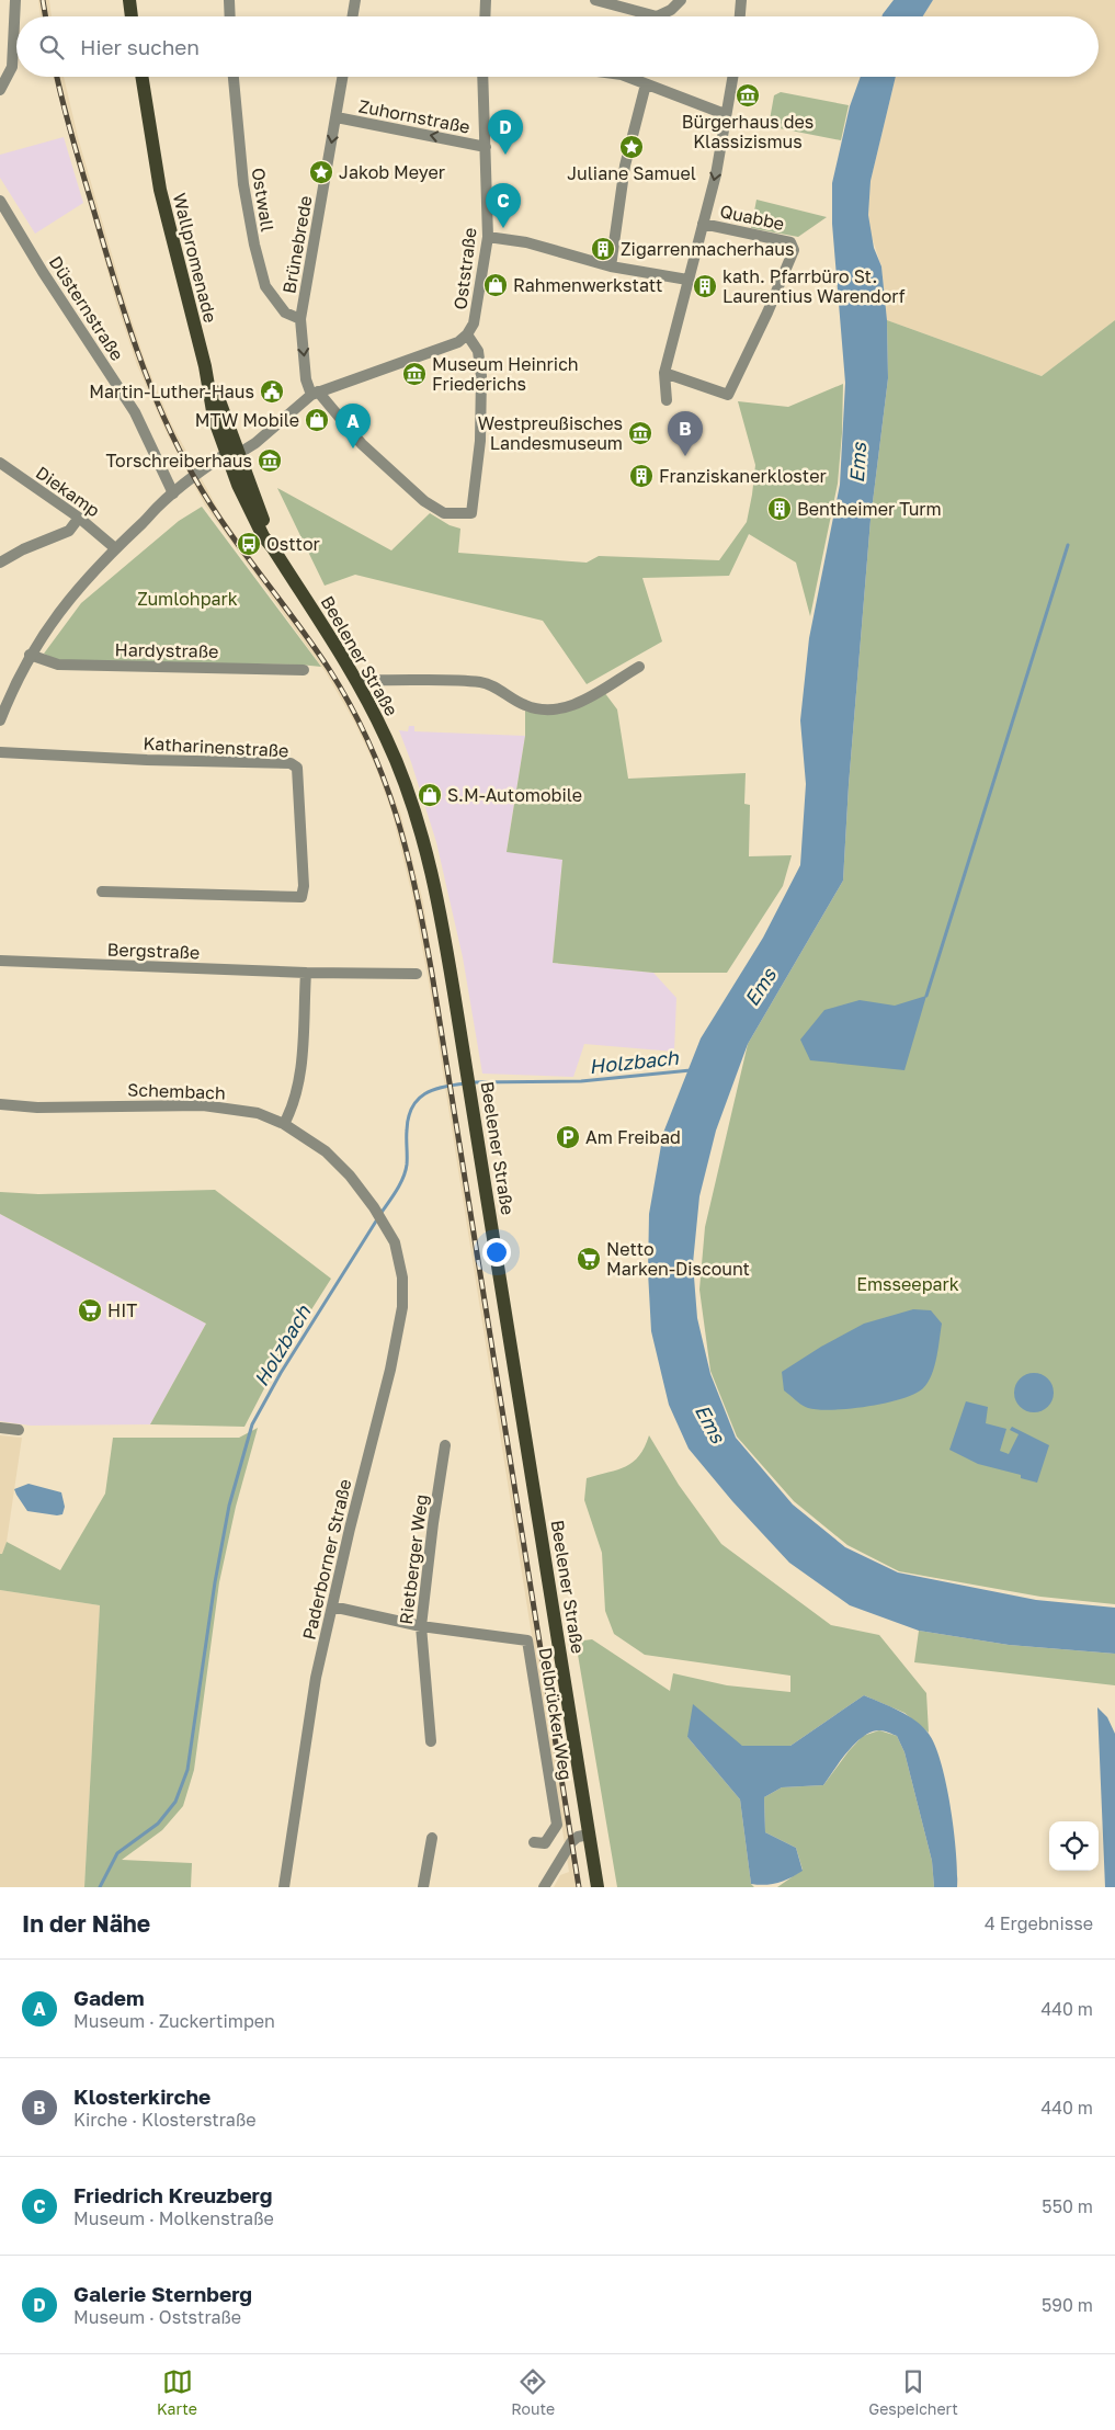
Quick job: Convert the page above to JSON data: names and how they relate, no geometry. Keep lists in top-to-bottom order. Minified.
{"streets":{"main road":["Wallpromenade","Beelener Straße"],"street":["Zuhornstraße","Ostwall","Quabbe","Brünebrede","Oststraße","Düsternstraße","Diekamp","Hardystraße","Katharinenstraße","Bergstraße","Schembach","Paderborner Straße","Rietberger Weg","Delbrücker Weg"]},"crossings":[["Zuhornstraße","Brünebrede"],["Zuhornstraße","Oststraße"],["Ostwall","Brünebrede"],["Brünebrede","Oststraße"],["Wallpromenade","Oststraße"],["Wallpromenade","Beelener Straße"],["Oststraße","Beelener Straße"],["Schembach","Paderborner Straße"],["Paderborner Straße","Delbrücker Weg"],["Rietberger Weg","Delbrücker Weg"]],"one_way":["Zuhornstraße","Brünebrede"],"water":["Ems","Holzbach"],"parks":["Zumlohpark","Emsseepark"],"places":{"museum":["Bürgerhaus des Klassizismus","Museum Heinrich Friederichs","Westpreußisches Landesmuseum","Torschreiberhaus"],"place":["Juliane Samuel","Jakob Meyer"],"building":["Zigarrenmacherhaus","kath. Pfarrbüro St. Laurentius Warendorf","Franziskanerkloster","Bentheimer Turm"],"shop":["Rahmenwerkstatt","MTW Mobile","S.M-Automobile"],"public building":["Martin-Luther-Haus"],"bus stop":["Osttor"],"parking":["Am Freibad"],"supermarket":["Netto Marken-Discount","HIT"]},"page":{"search":"Hier suchen","pins":["D","C","A","B"],"heading":["In der Nähe","4 Ergebnisse"],"list":[{"mark":"A","name":"Gadem","note":"Museum · Zuckertimpen","value":"440 m"},{"mark":"B","name":"Klosterkirche","note":"Kirche · Klosterstraße","value":"440 m"},{"mark":"C","name":"Friedrich Kreuzberg","note":"Museum · Molkenstraße","value":"550 m"},{"mark":"D","name":"Galerie Sternberg","note":"Museum · Oststraße","value":"590 m"}],"nav":["Karte","Route","Gespeichert"]}}
